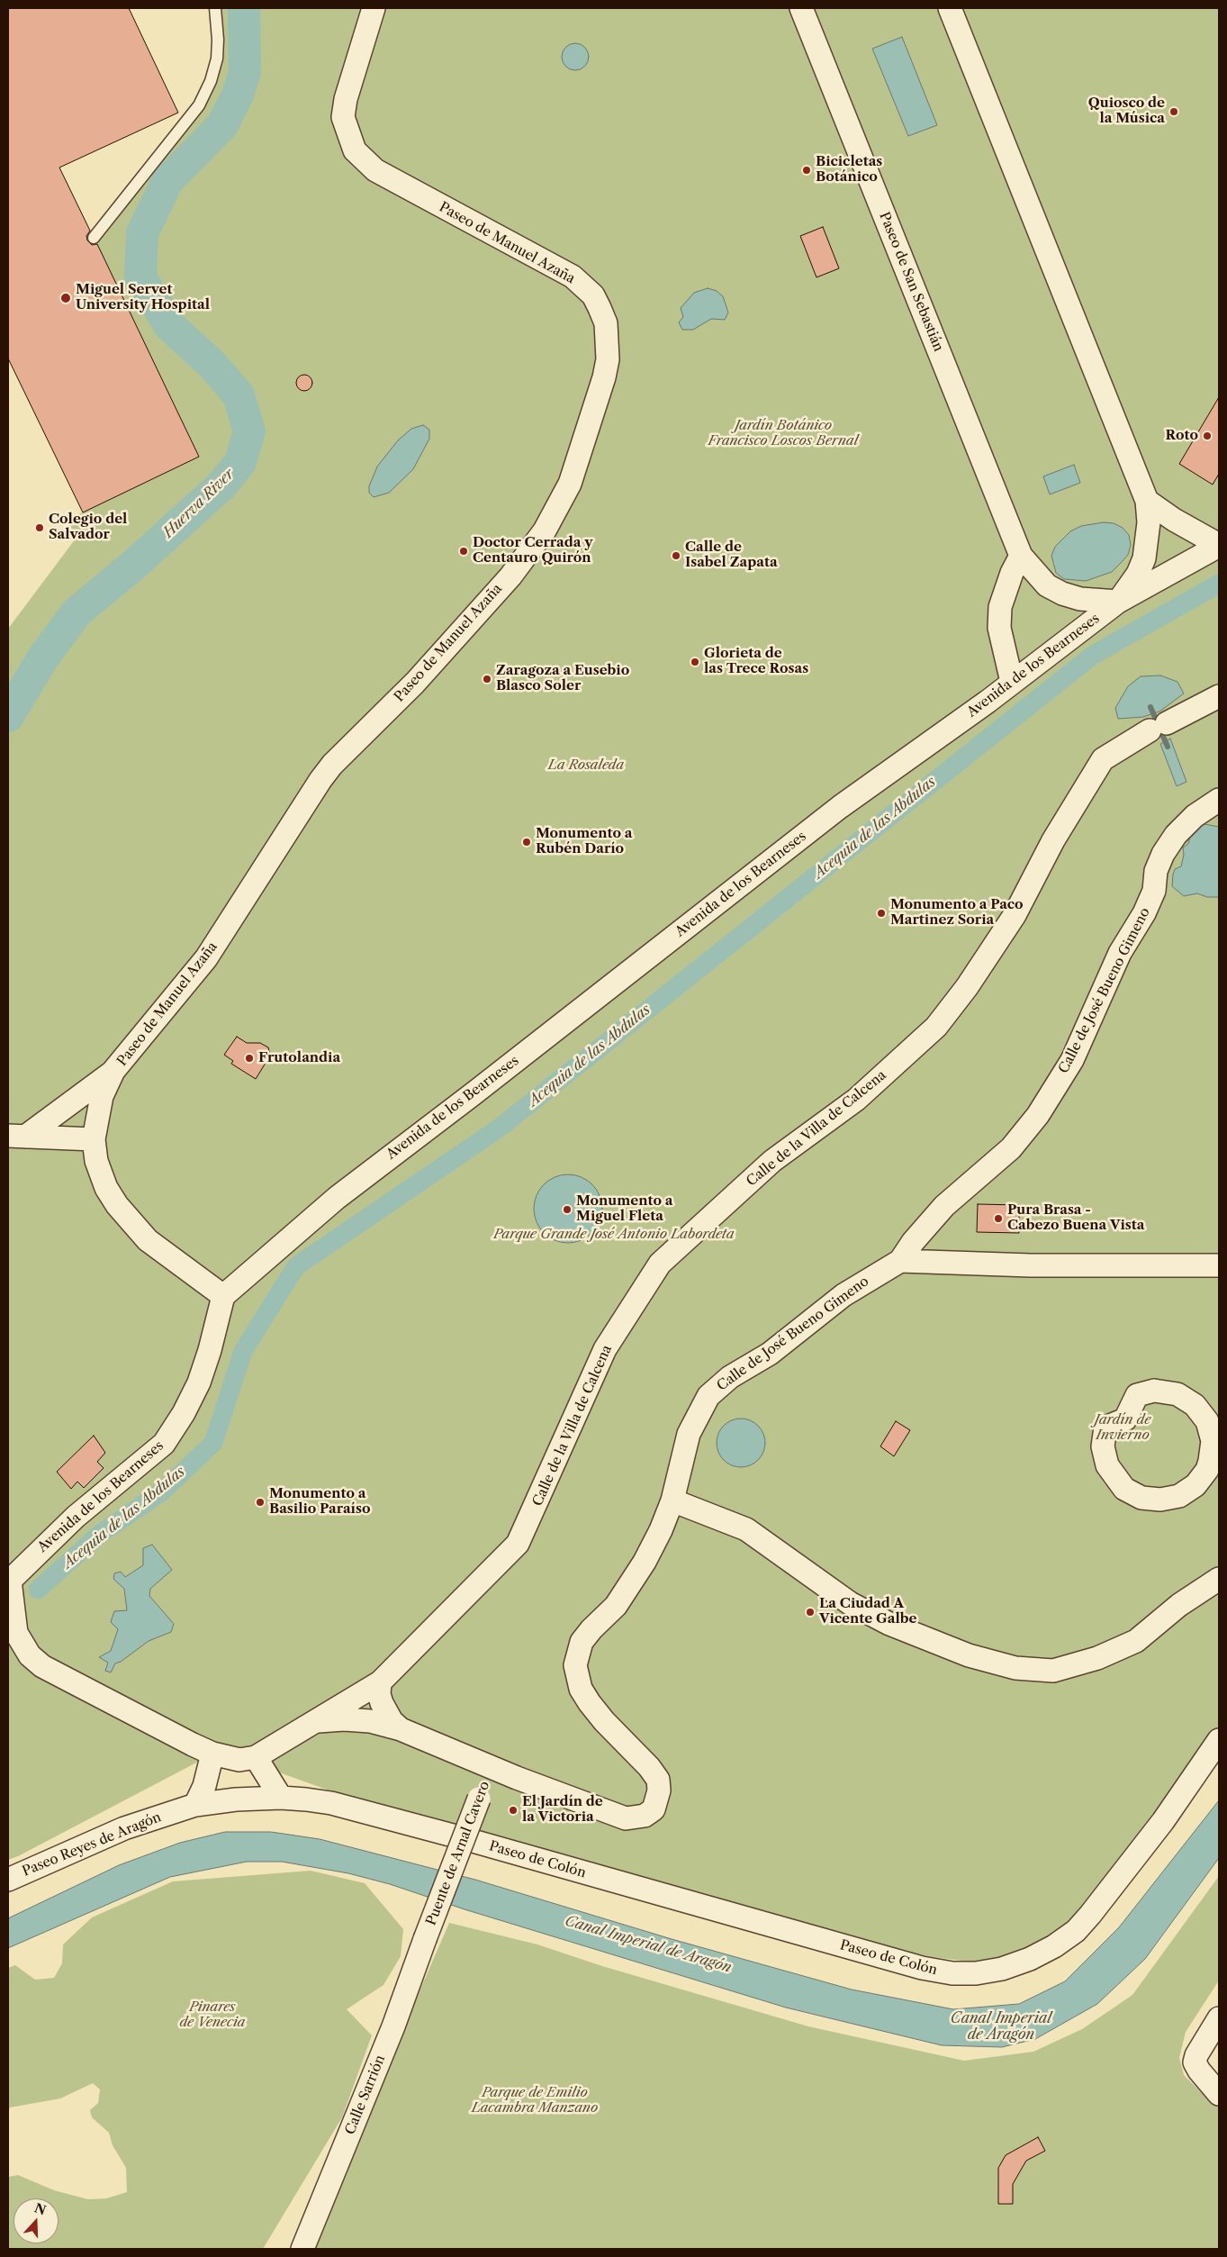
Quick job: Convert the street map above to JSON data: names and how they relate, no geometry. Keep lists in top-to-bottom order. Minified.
{"streets":{"street":["Paseo de Manuel Azaña","Paseo de San Sebastián","Avenida de los Bearneses","Calle de José Bueno Gimeno","Calle de la Villa de Calcena","Paseo Reyes de Aragón","Puente de Arnal Cavero","Paseo de Colón","Calle Sarrión"]},"crossings":[["Paseo de Manuel Azaña","Avenida de los Bearneses"],["Paseo de San Sebastián","Avenida de los Bearneses"],["Avenida de los Bearneses","Calle de José Bueno Gimeno"],["Avenida de los Bearneses","Calle de la Villa de Calcena"],["Calle de José Bueno Gimeno","Calle de la Villa de Calcena"],["Calle de José Bueno Gimeno","Puente de Arnal Cavero"],["Paseo Reyes de Aragón","Paseo de Colón"],["Puente de Arnal Cavero","Calle Sarrión"]],"water":["Huerva River","Acequia de las Abdulas","Canal Imperial de Aragón"],"parks":["Jardín Botánico Francisco Loscos Bernal","La Rosaleda","Parque Grande José Antonio Labordeta","Jardín de Invierno","Pinares de Venecia","Parque de Emilio Lacambra Manzano"],"places":["Quiosco de la Música","Bicicletas Botánico","Miguel Servet University Hospital","Roto","Colegio del Salvador","Doctor Cerrada y Centauro Quirón","Calle de Isabel Zapata","Glorieta de las Trece Rosas","Zaragoza a Eusebio Blasco Soler","Monumento a Rubén Darío","Monumento a Paco Martinez Soria","Frutolandia","Monumento a Miguel Fleta","Pura Brasa - Cabezo Buena Vista","Monumento a Basilio Paraíso","La Ciudad A Vicente Galbe","El Jardín de la Victoria"],"north":"top"}
